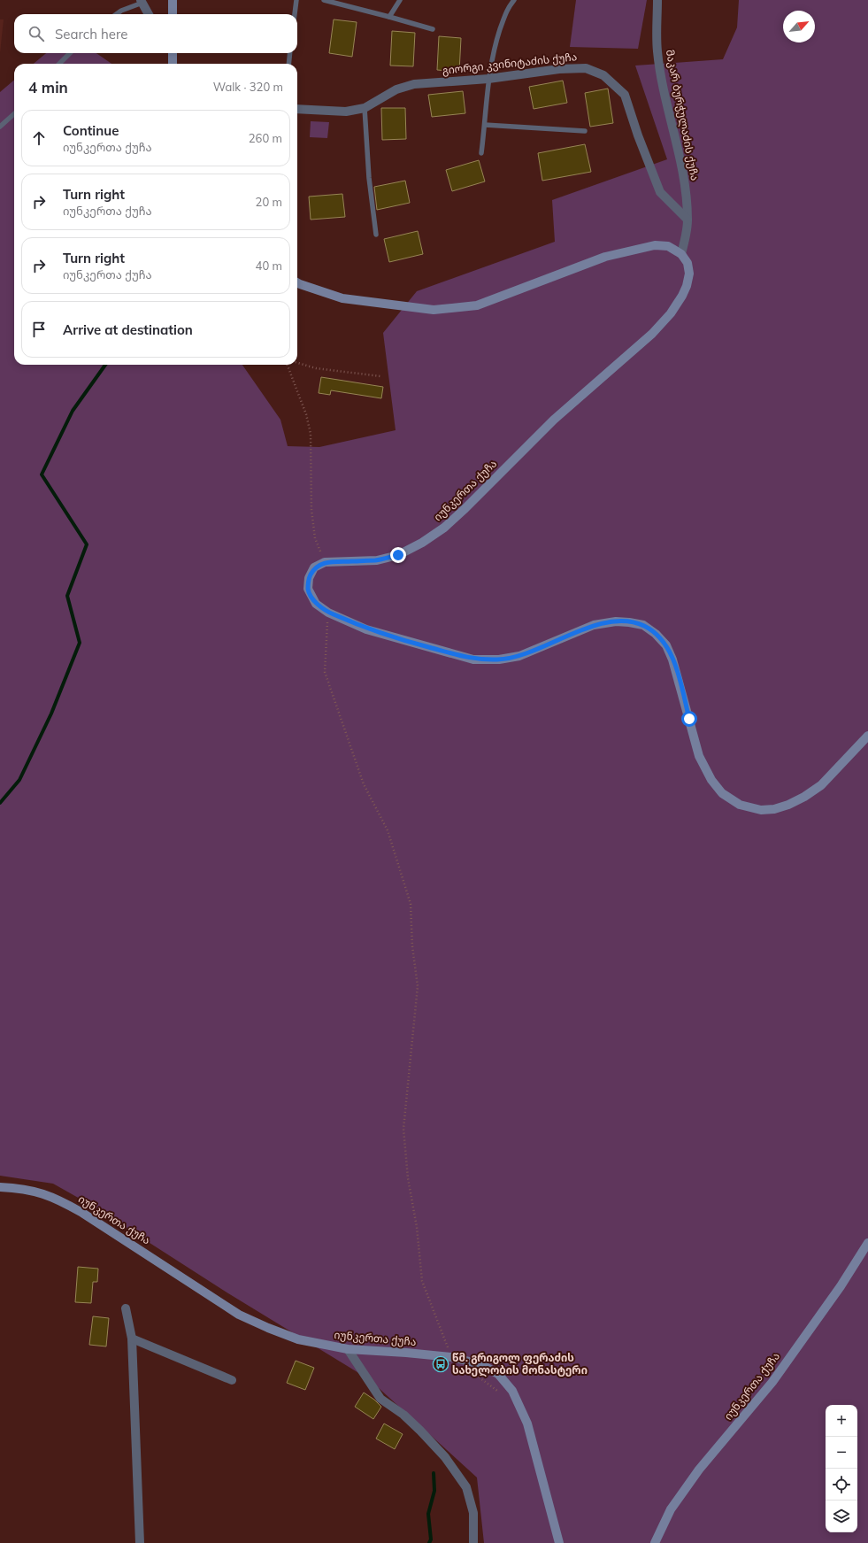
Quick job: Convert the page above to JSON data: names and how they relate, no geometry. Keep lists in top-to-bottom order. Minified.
{"streets":{"main road":["იუნკერთა ქუჩა"],"street":["გიორგი კვინიტაძის ქუჩა","მაკარ ბურჭულაძის ქუჩა"]},"crossings":[["გიორგი კვინიტაძის ქუჩა","მაკარ ბურჭულაძის ქუჩა"],["მაკარ ბურჭულაძის ქუჩა","იუნკერთა ქუჩა"]],"places":{"bus stop":["წმ. გრიგოლ ფერაძის სახელობის მონასტერი"]},"north":"top right","page":{"search":"Search here","heading":["4 min","Walk · 320 m"],"list":[["Continue","იუნკერთა ქუჩა","260 m"],["Turn right","იუნკერთა ქუჩა","20 m"],["Turn right","იუნკერთა ქუჩა","40 m"],"Arrive at destination"],"map_buttons":["+","−"]}}
